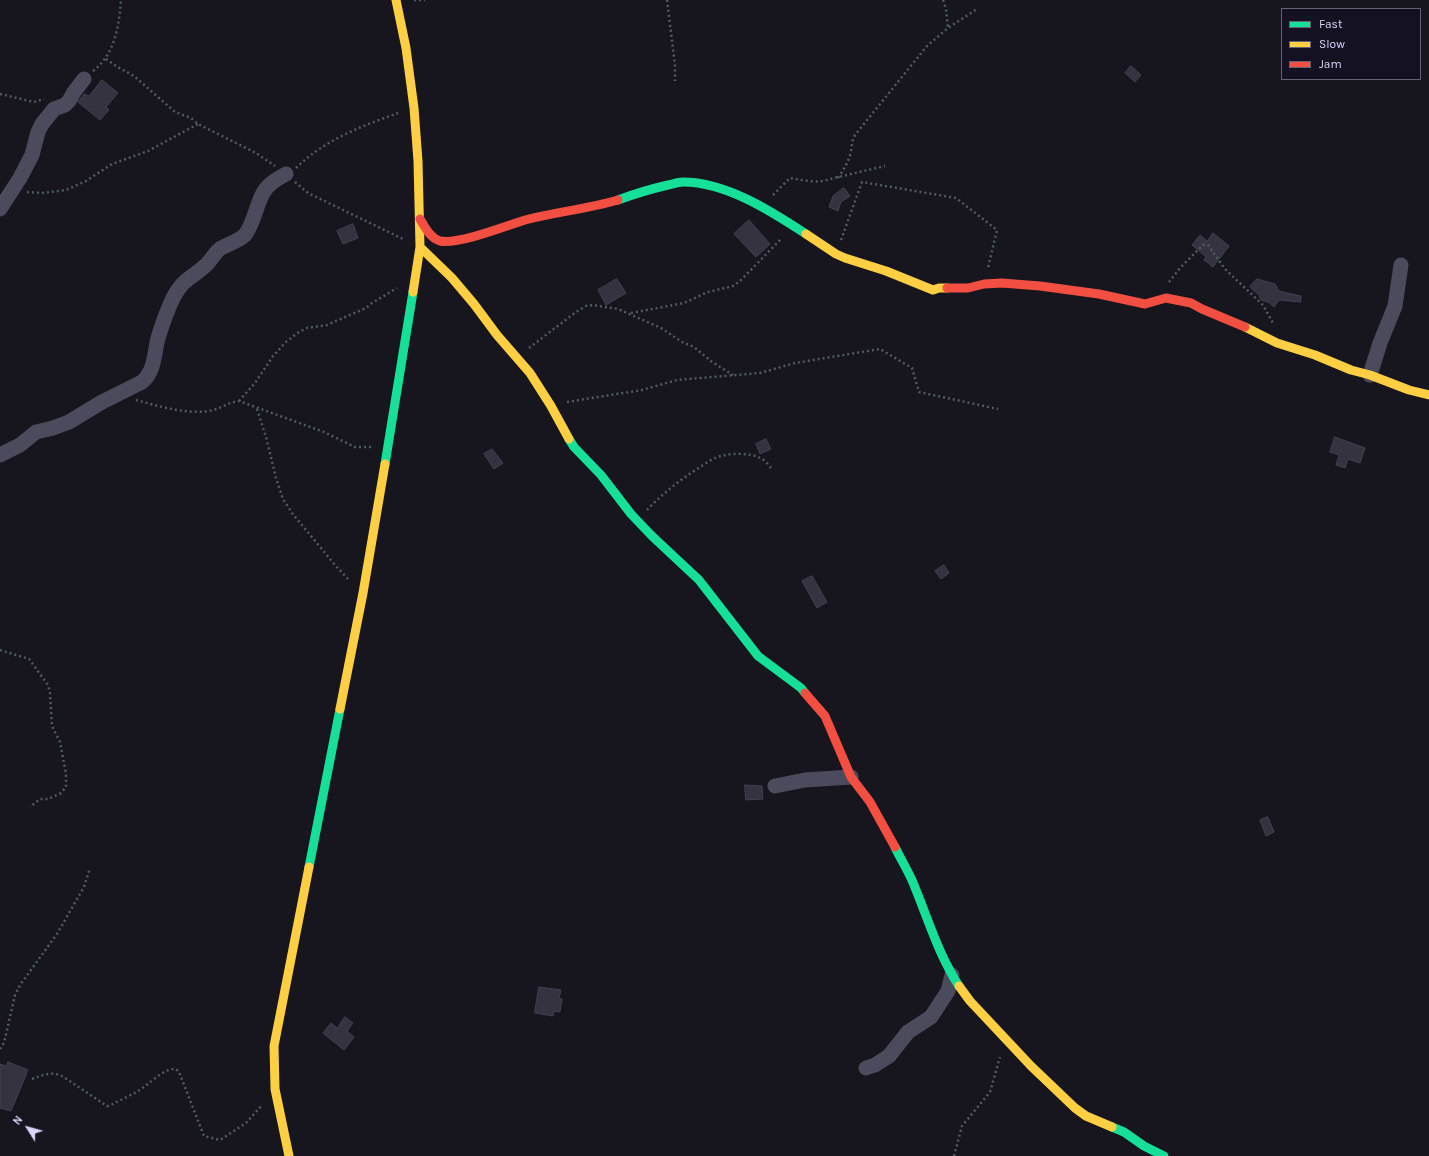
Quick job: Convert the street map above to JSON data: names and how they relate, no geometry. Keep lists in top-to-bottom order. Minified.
{"legend":["Fast","Slow","Jam"],"north":"top left"}
